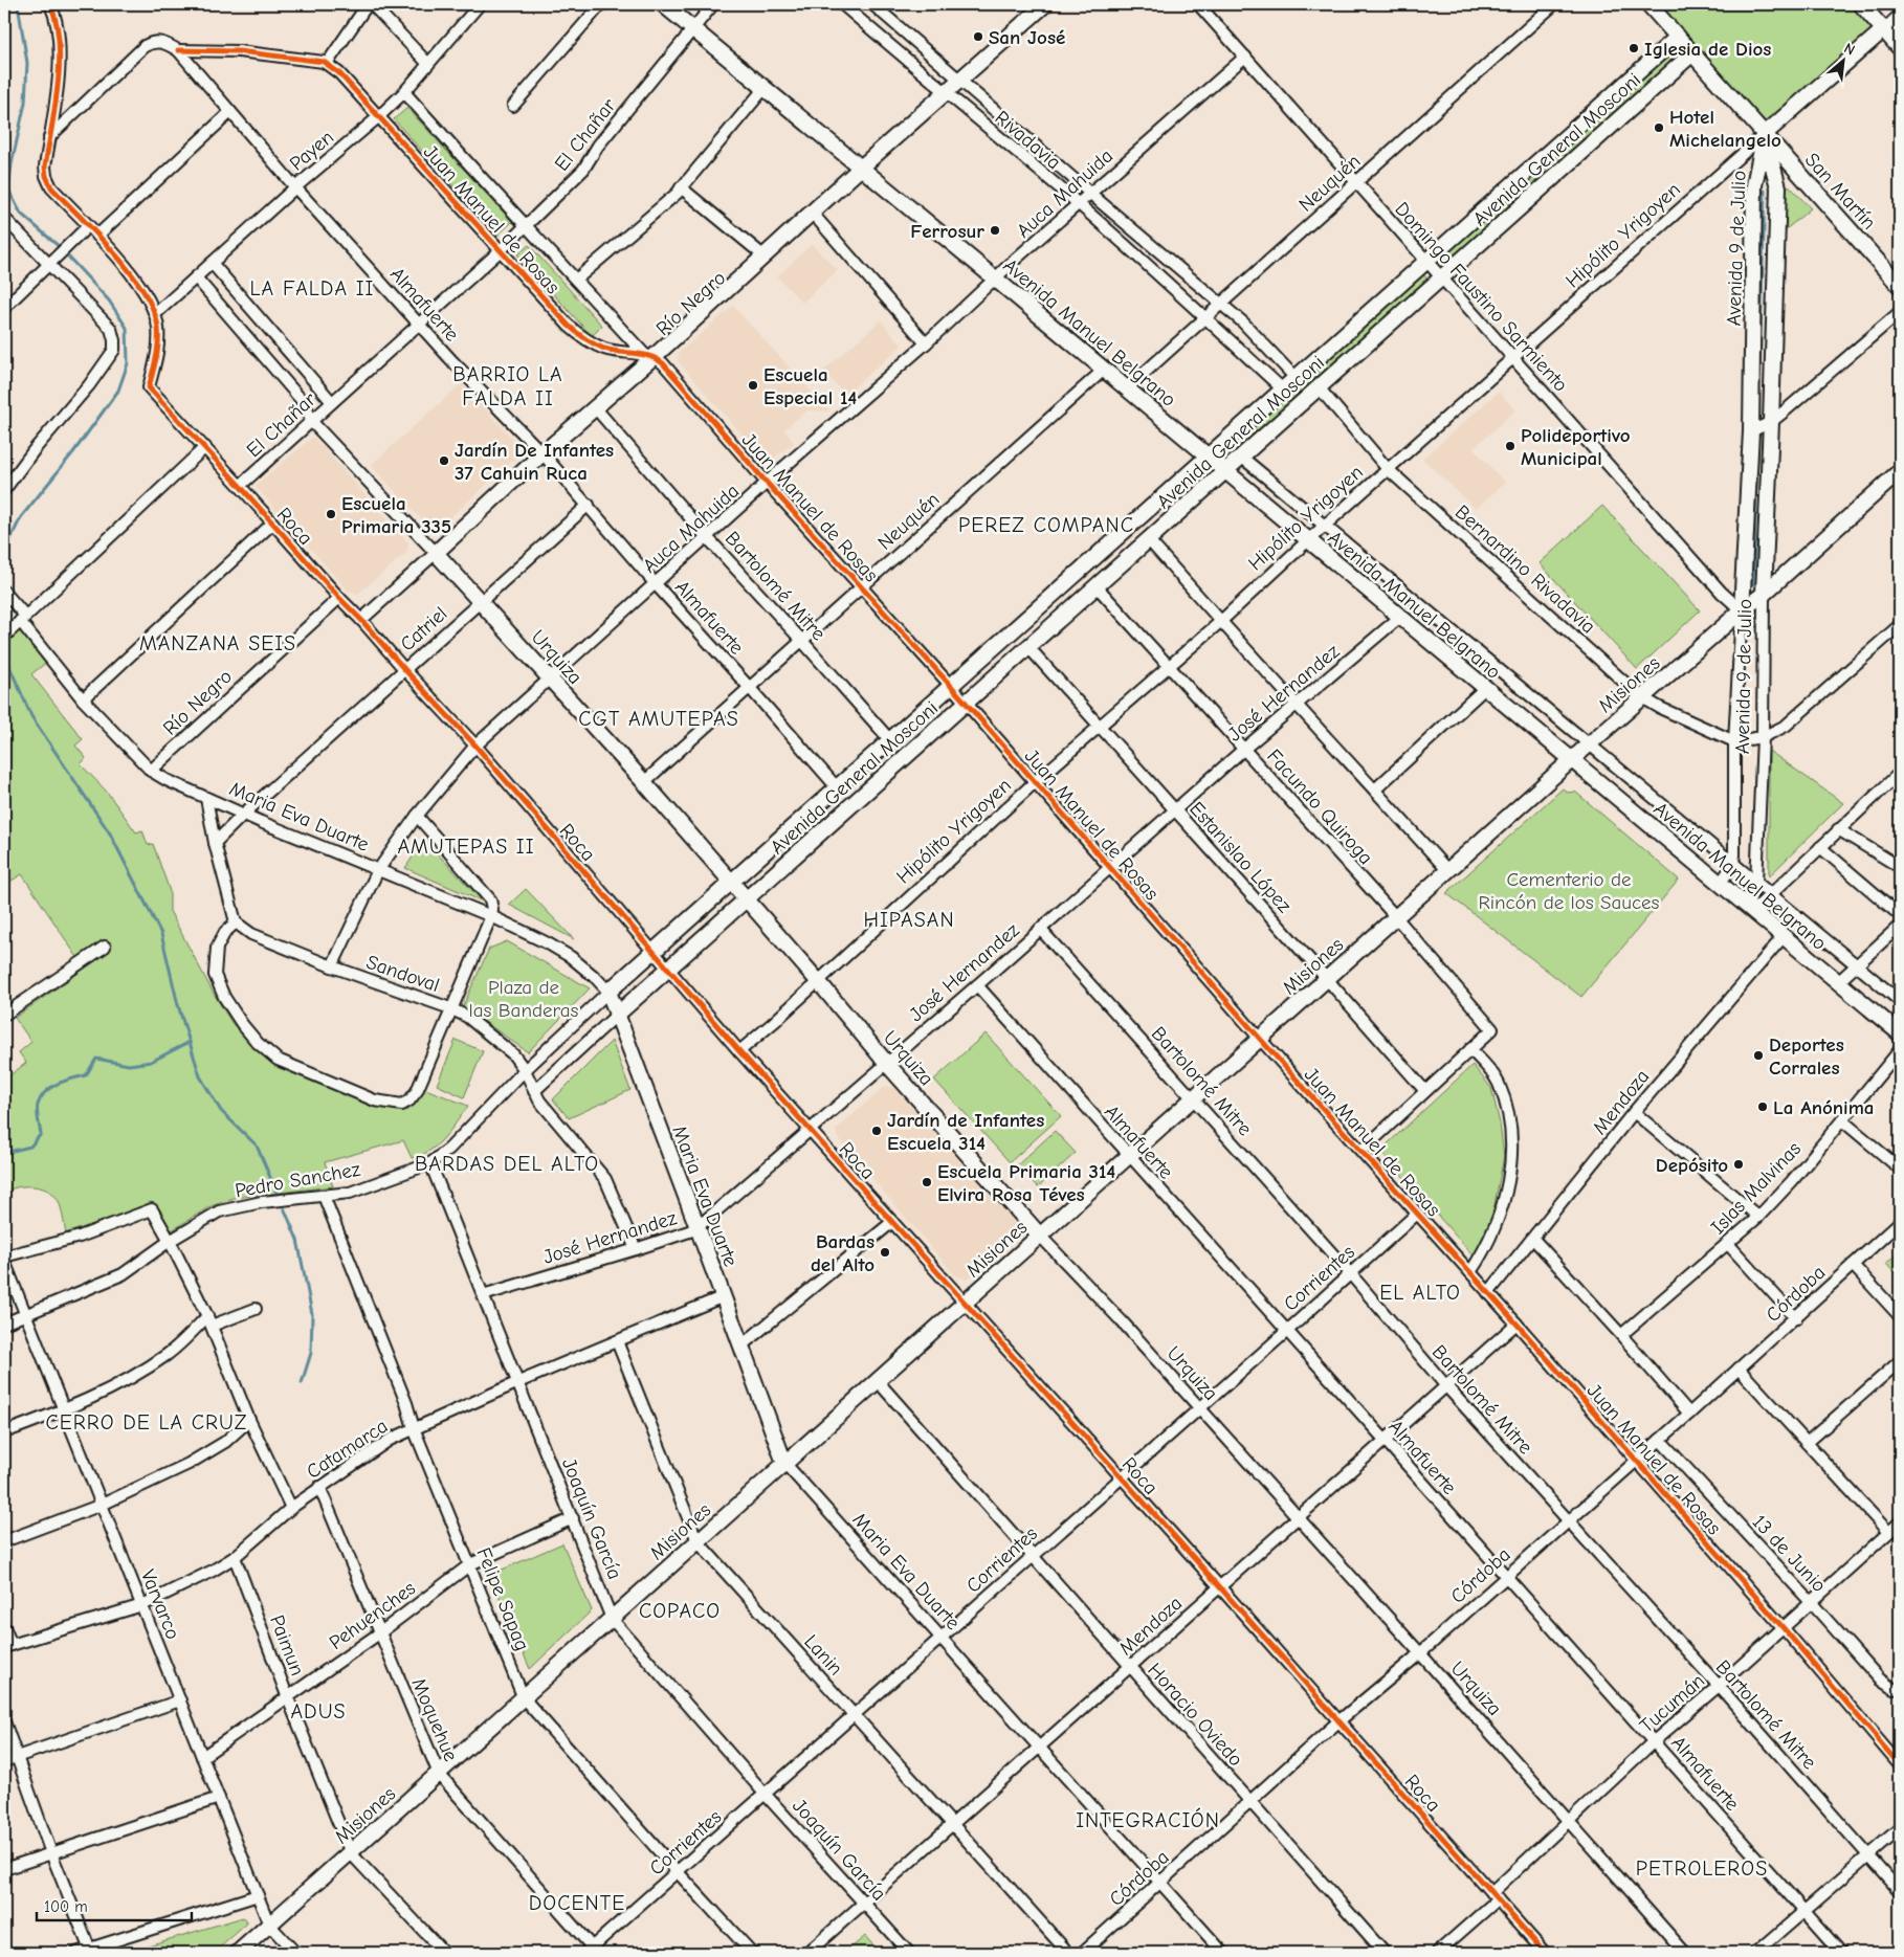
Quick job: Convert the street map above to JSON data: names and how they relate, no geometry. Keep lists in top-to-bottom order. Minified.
{"streets":{"street":["El Chañar","Rivadavia","Avenida General Mosconi","Payen","Neuquén","San Martín","Auca Mahuida","Juan Manuel de Rosas","Hipólito Yrigoyen","Avenida 9 de Julio","Domingo Faustino Sarmiento","Río Negro","Almafuerte","Avenida Manuel Belgrano","Roca","Bernardino Rivadavia","Bartolomé Mitre","Catriel","Urquiza","Misiones","José Hernandez","Facundo Quiroga","Maria Eva Duarte","Estanislao López","Sandoval","Mendoza","Pedro Sanchez","Islas Malvinas","Corrientes","Córdoba","Catamarca","Joaquín García","13 de Junio","Felipe Sapag","Varvarco","Pehuenches","Paimun","Lanin","Tucumán","Horacio Oviedo","Moquehue"]},"crossings":[["El Chañar","Juan Manuel de Rosas"],["El Chañar","Almafuerte"],["El Chañar","Avenida Manuel Belgrano"],["El Chañar","Roca"],["El Chañar","Urquiza"],["Rivadavia","Avenida General Mosconi"],["Rivadavia","Neuquén"],["Rivadavia","Auca Mahuida"],["Rivadavia","Río Negro"],["Avenida General Mosconi","San Martín"],["Avenida General Mosconi","Juan Manuel de Rosas"],["Avenida General Mosconi","Domingo Faustino Sarmiento"],["Avenida General Mosconi","Almafuerte"],["Avenida General Mosconi","Avenida Manuel Belgrano"],["Avenida General Mosconi","Roca"],["Avenida General Mosconi","Bernardino Rivadavia"],["Avenida General Mosconi","Bartolomé Mitre"],["Avenida General Mosconi","Urquiza"],["Avenida General Mosconi","Facundo Quiroga"],["Avenida General Mosconi","Maria Eva Duarte"],["Avenida General Mosconi","Estanislao López"],["Avenida General Mosconi","Sandoval"],["Avenida General Mosconi","Pedro Sanchez"],["Payen","Juan Manuel de Rosas"],["Payen","Almafuerte"],["Payen","Roca"],["Payen","Urquiza"],["Neuquén","Juan Manuel de Rosas"],["Neuquén","Domingo Faustino Sarmiento"],["Neuquén","Almafuerte"],["Neuquén","Avenida Manuel Belgrano"],["Neuquén","Bartolomé Mitre"],["Neuquén","Urquiza"],["San Martín","Hipólito Yrigoyen"],["San Martín","Avenida 9 de Julio"],["Auca Mahuida","Juan Manuel de Rosas"],["Auca Mahuida","Domingo Faustino Sarmiento"],["Auca Mahuida","Almafuerte"],["Auca Mahuida","Avenida Manuel Belgrano"],["Auca Mahuida","Roca"],["Auca Mahuida","Bartolomé Mitre"],["Auca Mahuida","Urquiza"],["Auca Mahuida","Maria Eva Duarte"],["Auca Mahuida","Sandoval"],["Juan Manuel de Rosas","Hipólito Yrigoyen"],["Juan Manuel de Rosas","Río Negro"],["Juan Manuel de Rosas","Misiones"],["Juan Manuel de Rosas","José Hernandez"],["Juan Manuel de Rosas","Mendoza"],["Juan Manuel de Rosas","Corrientes"],["Juan Manuel de Rosas","Córdoba"],["Juan Manuel de Rosas","Tucumán"],["Hipólito Yrigoyen","Avenida 9 de Julio"],["Hipólito Yrigoyen","Domingo Faustino Sarmiento"],["Hipólito Yrigoyen","Avenida Manuel Belgrano"],["Hipólito Yrigoyen","Roca"],["Hipólito Yrigoyen","Bernardino Rivadavia"],["Hipólito Yrigoyen","Urquiza"],["Hipólito Yrigoyen","Facundo Quiroga"],["Hipólito Yrigoyen","Estanislao López"],["Avenida 9 de Julio","Domingo Faustino Sarmiento"],["Avenida 9 de Julio","Avenida Manuel Belgrano"],["Avenida 9 de Julio","Bernardino Rivadavia"],["Avenida 9 de Julio","Misiones"],["Domingo Faustino Sarmiento","Misiones"],["Río Negro","Almafuerte"],["Río Negro","Avenida Manuel Belgrano"],["Río Negro","Roca"],["Río Negro","Bartolomé Mitre"],["Río Negro","Urquiza"],["Río Negro","Maria Eva Duarte"],["Almafuerte","Catriel"],["Almafuerte","Misiones"],["Almafuerte","José Hernandez"],["Almafuerte","Mendoza"],["Almafuerte","Corrientes"],["Almafuerte","Córdoba"],["Almafuerte","Tucumán"],["Avenida Manuel Belgrano","Misiones"],["Avenida Manuel Belgrano","José Hernandez"],["Avenida Manuel Belgrano","Mendoza"],["Roca","Catriel"],["Roca","Misiones"],["Roca","José Hernandez"],["Roca","Mendoza"],["Roca","Corrientes"],["Roca","Córdoba"],["Roca","Tucumán"],["Bernardino Rivadavia","Misiones"],["Bartolomé Mitre","Misiones"],["Bartolomé Mitre","José Hernandez"],["Bartolomé Mitre","Mendoza"],["Bartolomé Mitre","Corrientes"],["Bartolomé Mitre","Córdoba"],["Bartolomé Mitre","Tucumán"],["Catriel","Urquiza"],["Catriel","Maria Eva Duarte"],["Urquiza","Misiones"],["Urquiza","José Hernandez"],["Urquiza","Mendoza"],["Urquiza","Corrientes"],["Urquiza","Córdoba"],["Urquiza","Tucumán"],["Misiones","Facundo Quiroga"],["Misiones","Maria Eva Duarte"],["Misiones","Estanislao López"],["Misiones","Joaquín García"],["Misiones","Felipe Sapag"],["Misiones","Varvarco"],["Misiones","Paimun"],["Misiones","Lanin"],["Misiones","Horacio Oviedo"],["Misiones","Moquehue"],["José Hernandez","Facundo Quiroga"],["José Hernandez","Maria Eva Duarte"],["José Hernandez","Estanislao López"],["José Hernandez","Sandoval"],["José Hernandez","Joaquín García"],["Maria Eva Duarte","Mendoza"],["Maria Eva Duarte","Corrientes"],["Maria Eva Duarte","Córdoba"],["Maria Eva Duarte","Catamarca"],["Sandoval","Pedro Sanchez"],["Mendoza","Joaquín García"],["Mendoza","Lanin"],["Mendoza","Horacio Oviedo"],["Pedro Sanchez","Joaquín García"],["Pedro Sanchez","Felipe Sapag"],["Pedro Sanchez","Varvarco"],["Corrientes","Joaquín García"],["Corrientes","Felipe Sapag"],["Corrientes","Lanin"],["Corrientes","Horacio Oviedo"],["Corrientes","Moquehue"],["Córdoba","13 de Junio"],["Córdoba","Horacio Oviedo"],["Catamarca","Joaquín García"],["Catamarca","Felipe Sapag"],["Catamarca","Varvarco"],["Catamarca","Paimun"],["Catamarca","Lanin"],["Catamarca","Moquehue"],["Joaquín García","Pehuenches"],["13 de Junio","Tucumán"],["Felipe Sapag","Pehuenches"],["Varvarco","Pehuenches"],["Pehuenches","Paimun"],["Pehuenches","Moquehue"]],"districts":["LA FALDA II","BARRIO LA FALDA II","PEREZ COMPANC","MANZANA SEIS","CGT AMUTEPAS","AMUTEPAS II","HIPASAN","BARDAS DEL ALTO","EL ALTO","CERRO DE LA CRUZ","COPACO","ADUS","INTEGRACIÓN","PETROLEROS","DOCENTE"],"parks":["Cementerio de Rincón de los Sauces","Plaza de las Banderas"],"places":["San José","Iglesia de Dios","Hotel Michelangelo","Ferrosur","Escuela Especial 14","Polideportivo Municipal","Jardín De Infantes 37 Cahuin Ruca","Escuela Primaria 335","Deportes Corrales","La Anónima","Jardín de Infantes Escuela 314","Depósito","Escuela Primaria 314 Elvira Rosa Téves","Bardas del Alto"],"scale_bar":"100 m","north":"top right"}
